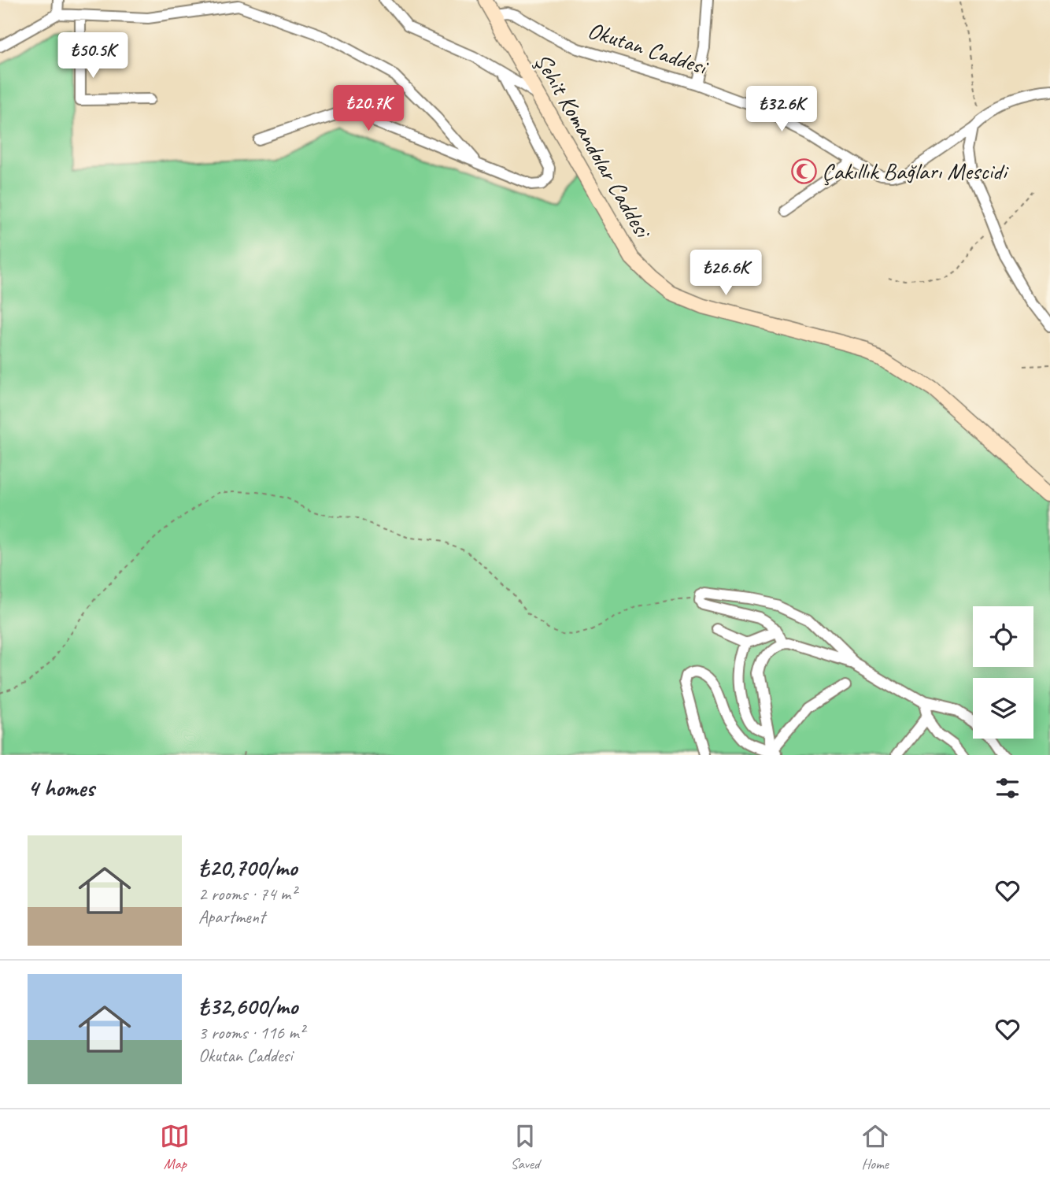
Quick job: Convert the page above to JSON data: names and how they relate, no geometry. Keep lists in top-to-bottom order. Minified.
{"streets":{"main road":["Şehit Komandolar Caddesi"],"street":["Okutan Caddesi"]},"crossings":[["Okutan Caddesi","Şehit Komandolar Caddesi"]],"places":{"mosque":["Çakıllık Bağları Mescidi"]},"page":{"price":["₺50.5K","₺20.7K","₺32.6K","₺26.6K"],"heading":"4 homes","list":[{"name":"₺20,700/mo","note":"2 rooms · 74 m² · Apartment"},{"name":"₺32,600/mo","note":"3 rooms · 116 m² · Okutan Caddesi"}],"tabs":["Map","Saved","Home"]}}
